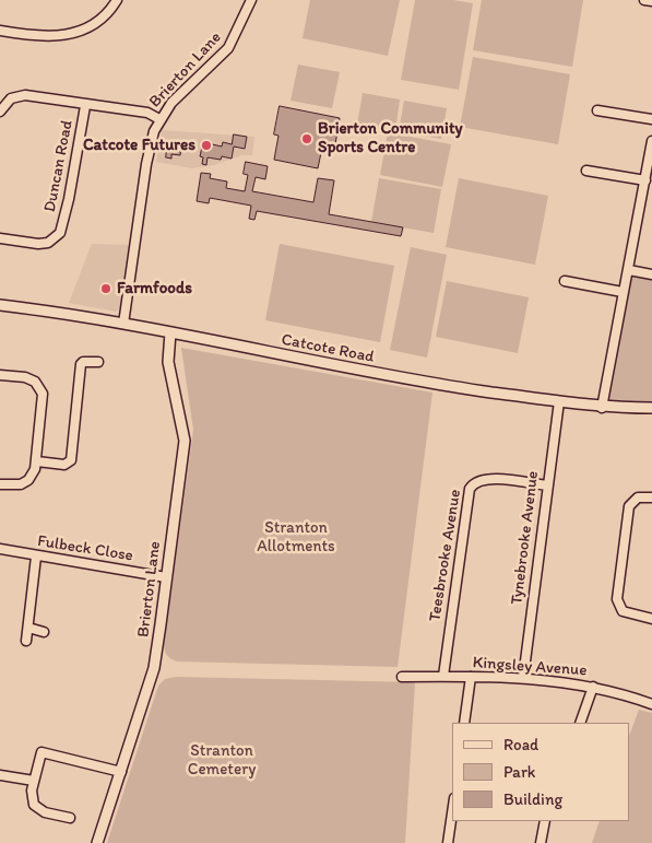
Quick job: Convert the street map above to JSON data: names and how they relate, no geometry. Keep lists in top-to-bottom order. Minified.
{"streets":{"street":["Brierton Lane","Duncan Road","Catcote Road","Tynebrooke Avenue","Fulbeck Close","Teesbrooke Avenue","Kingsley Avenue"]},"crossings":[["Brierton Lane","Duncan Road"],["Brierton Lane","Catcote Road"],["Brierton Lane","Fulbeck Close"],["Catcote Road","Tynebrooke Avenue"],["Tynebrooke Avenue","Teesbrooke Avenue"],["Tynebrooke Avenue","Kingsley Avenue"],["Teesbrooke Avenue","Kingsley Avenue"]],"parks":["Stranton Allotments","Stranton Cemetery"],"places":["Brierton Community Sports Centre","Catcote Futures","Farmfoods"],"legend":["Road","Park","Building"]}
